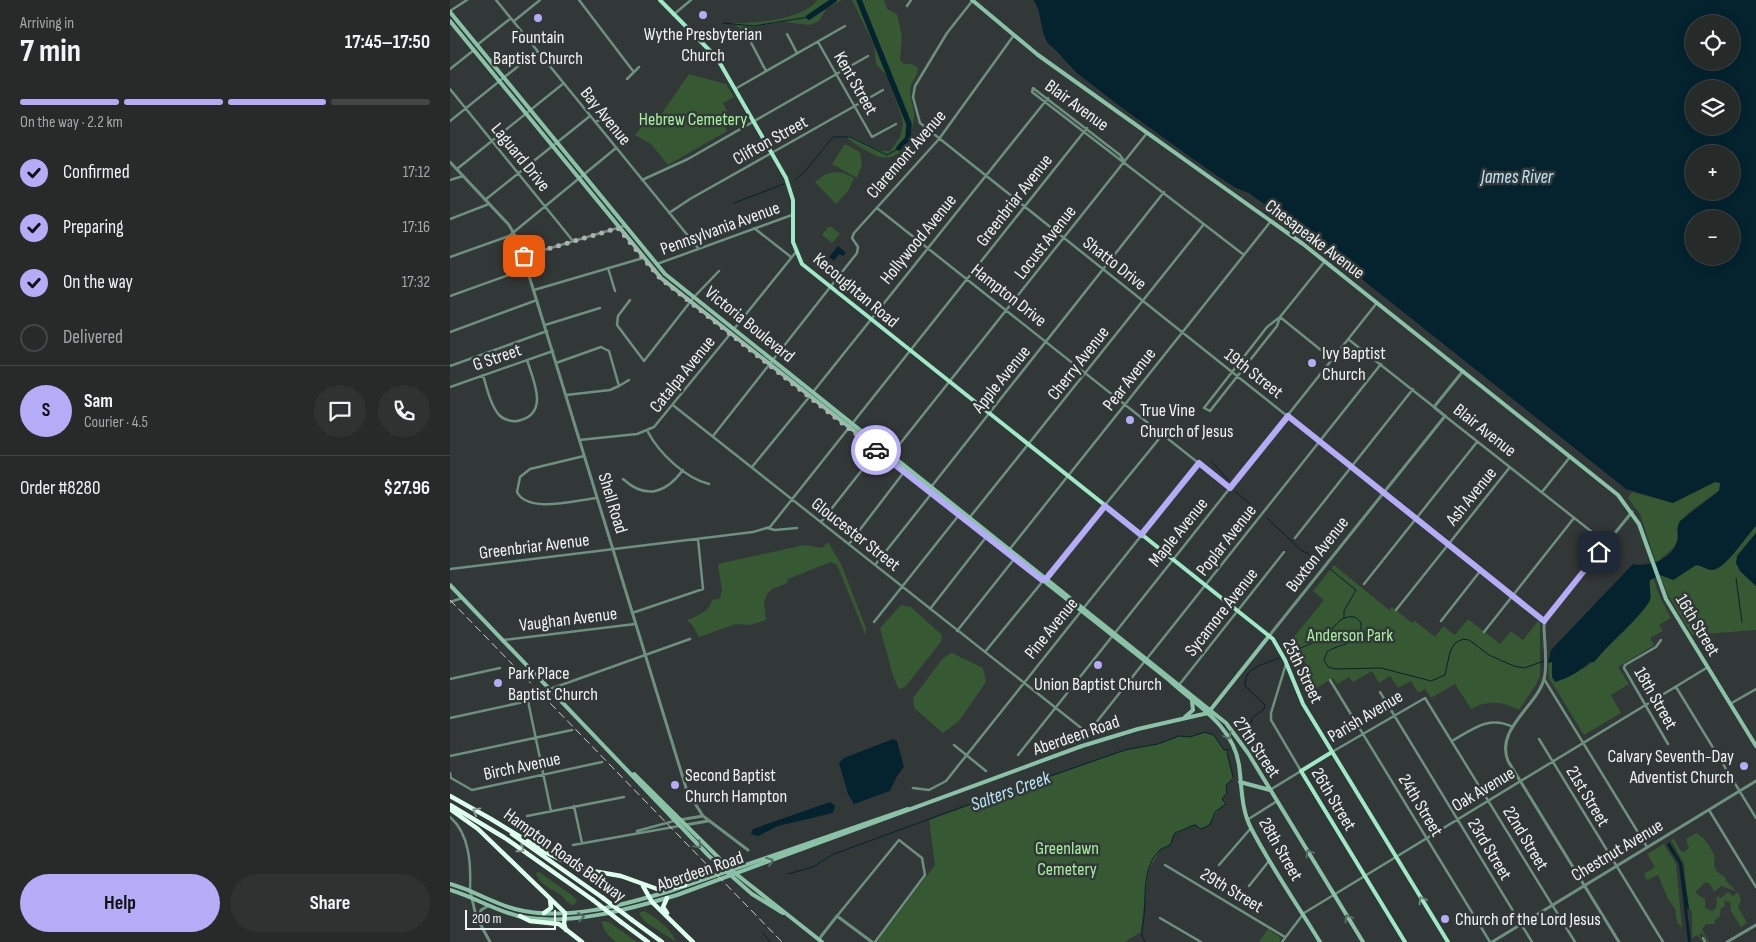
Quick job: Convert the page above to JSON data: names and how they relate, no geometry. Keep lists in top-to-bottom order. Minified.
{"streets":{"highway":["Hampton Roads Beltway"],"main road":["Chesapeake Avenue","Kecoughtan Road","Victoria Boulevard","Buxton Avenue","16th Street","25th Street","Parish Avenue","Aberdeen Road","27th Street","26th Street","28th Street"],"street":["Kent Street","Blair Avenue","Bay Avenue","Clifton Street","Claremont Avenue","Laguard Drive","Greenbriar Avenue","Pennsylvania Avenue","Hollywood Avenue","Locust Avenue","Shatto Drive","Hampton Drive","G Street","Cherry Avenue","19th Street","Catalpa Avenue","Apple Avenue","Pear Avenue","Ash Avenue","Shell Road","Maple Avenue","Gloucester Street","Poplar Avenue","Sycamore Avenue","Vaughan Avenue","Pine Avenue","18th Street","Birch Avenue","Oak Avenue","21st Street","24th Street","22nd Street","23rd Street","Chestnut Avenue","29th Street"]},"crossings":[["Kent Street","Clifton Street"],["Blair Avenue","Greenbriar Avenue"],["Blair Avenue","Hollywood Avenue"],["Blair Avenue","Locust Avenue"],["Blair Avenue","Cherry Avenue"],["Blair Avenue","Apple Avenue"],["Blair Avenue","Pear Avenue"],["Blair Avenue","Ash Avenue"],["Blair Avenue","Maple Avenue"],["Blair Avenue","Poplar Avenue"],["Blair Avenue","Buxton Avenue"],["Bay Avenue","Clifton Street"],["Bay Avenue","Pennsylvania Avenue"],["Clifton Street","Kecoughtan Road"],["Claremont Avenue","Chesapeake Avenue"],["Claremont Avenue","Shatto Drive"],["Claremont Avenue","Kecoughtan Road"],["Claremont Avenue","Hampton Drive"],["Greenbriar Avenue","Shatto Drive"],["Greenbriar Avenue","Kecoughtan Road"],["Greenbriar Avenue","Hampton Drive"],["Greenbriar Avenue","Victoria Boulevard"],["Greenbriar Avenue","Shell Road"],["Greenbriar Avenue","Gloucester Street"],["Greenbriar Avenue","Vaughan Avenue"],["Pennsylvania Avenue","Kecoughtan Road"],["Pennsylvania Avenue","Victoria Boulevard"],["Pennsylvania Avenue","Shell Road"],["Hollywood Avenue","Shatto Drive"],["Hollywood Avenue","Kecoughtan Road"],["Hollywood Avenue","Hampton Drive"],["Hollywood Avenue","Victoria Boulevard"],["Hollywood Avenue","Gloucester Street"],["Chesapeake Avenue","Locust Avenue"],["Chesapeake Avenue","Shatto Drive"],["Chesapeake Avenue","Pear Avenue"],["Chesapeake Avenue","Maple Avenue"],["Chesapeake Avenue","16th Street"],["Locust Avenue","Shatto Drive"],["Locust Avenue","Kecoughtan Road"],["Locust Avenue","Hampton Drive"],["Locust Avenue","Victoria Boulevard"],["Shatto Drive","Cherry Avenue"],["Shatto Drive","19th Street"],["Shatto Drive","Apple Avenue"],["Shatto Drive","Pear Avenue"],["Kecoughtan Road","Cherry Avenue"],["Kecoughtan Road","Catalpa Avenue"],["Kecoughtan Road","Apple Avenue"],["Kecoughtan Road","25th Street"],["Hampton Drive","Cherry Avenue"],["Hampton Drive","Apple Avenue"],["Hampton Drive","Pear Avenue"],["Hampton Drive","Maple Avenue"],["Hampton Drive","Pine Avenue"],["Victoria Boulevard","Cherry Avenue"],["Victoria Boulevard","Catalpa Avenue"],["Victoria Boulevard","Apple Avenue"],["Victoria Boulevard","Pear Avenue"],["Victoria Boulevard","Pine Avenue"],["Victoria Boulevard","27th Street"],["G Street","Shell Road"],["19th Street","Pear Avenue"],["19th Street","Ash Avenue"],["19th Street","Maple Avenue"],["19th Street","Poplar Avenue"],["19th Street","Buxton Avenue"],["Catalpa Avenue","Shell Road"],["Catalpa Avenue","Gloucester Street"],["Pear Avenue","25th Street"],["Shell Road","Vaughan Avenue"],["Maple Avenue","Poplar Avenue"],["Maple Avenue","25th Street"],["Maple Avenue","27th Street"],["Gloucester Street","Pine Avenue"],["Poplar Avenue","25th Street"],["Poplar Avenue","27th Street"],["Buxton Avenue","25th Street"],["Buxton Avenue","Aberdeen Road"],["Buxton Avenue","27th Street"],["Buxton Avenue","28th Street"],["Sycamore Avenue","25th Street"],["Sycamore Avenue","27th Street"],["16th Street","Oak Avenue"],["Pine Avenue","25th Street"],["Pine Avenue","27th Street"],["25th Street","Parish Avenue"],["25th Street","Oak Avenue"],["25th Street","26th Street"],["18th Street","Oak Avenue"],["Parish Avenue","27th Street"],["Parish Avenue","26th Street"],["Parish Avenue","24th Street"],["Parish Avenue","22nd Street"],["Parish Avenue","23rd Street"],["Aberdeen Road","27th Street"],["Aberdeen Road","28th Street"],["27th Street","Oak Avenue"],["27th Street","28th Street"],["Oak Avenue","21st Street"],["Oak Avenue","26th Street"],["Oak Avenue","24th Street"],["Oak Avenue","22nd Street"],["Oak Avenue","28th Street"],["Oak Avenue","23rd Street"],["Oak Avenue","29th Street"],["21st Street","Chestnut Avenue"],["24th Street","Chestnut Avenue"],["22nd Street","Chestnut Avenue"],["23rd Street","Chestnut Avenue"]],"water":["James River","Salters Creek"],"parks":["Hebrew Cemetery","Anderson Park","Greenlawn Cemetery"],"places":["Wythe Presbyterian Church","Fountain Baptist Church","Ivy Baptist Church","True Vine Church of Jesus","Union Baptist Church","Park Place Baptist Church","Calvary Seventh-Day Adventist Church","Second Baptist Church Hampton","Church of the Lord Jesus"],"scale_bar":"200 m","page":{"heading":["7 min","Arriving in","17:45–17:50"],"panel":["Sam","Courier · 4.5","Order #8280","$27.96"],"map_buttons":["+","−"],"bar":"On the way · 2.2 km","list":[["Confirmed","17:12"],["Preparing","17:16"],["On the way","17:32"],"Delivered"],"round":"S","buttons":["Help","Share"],"scale":"200 m"}}
